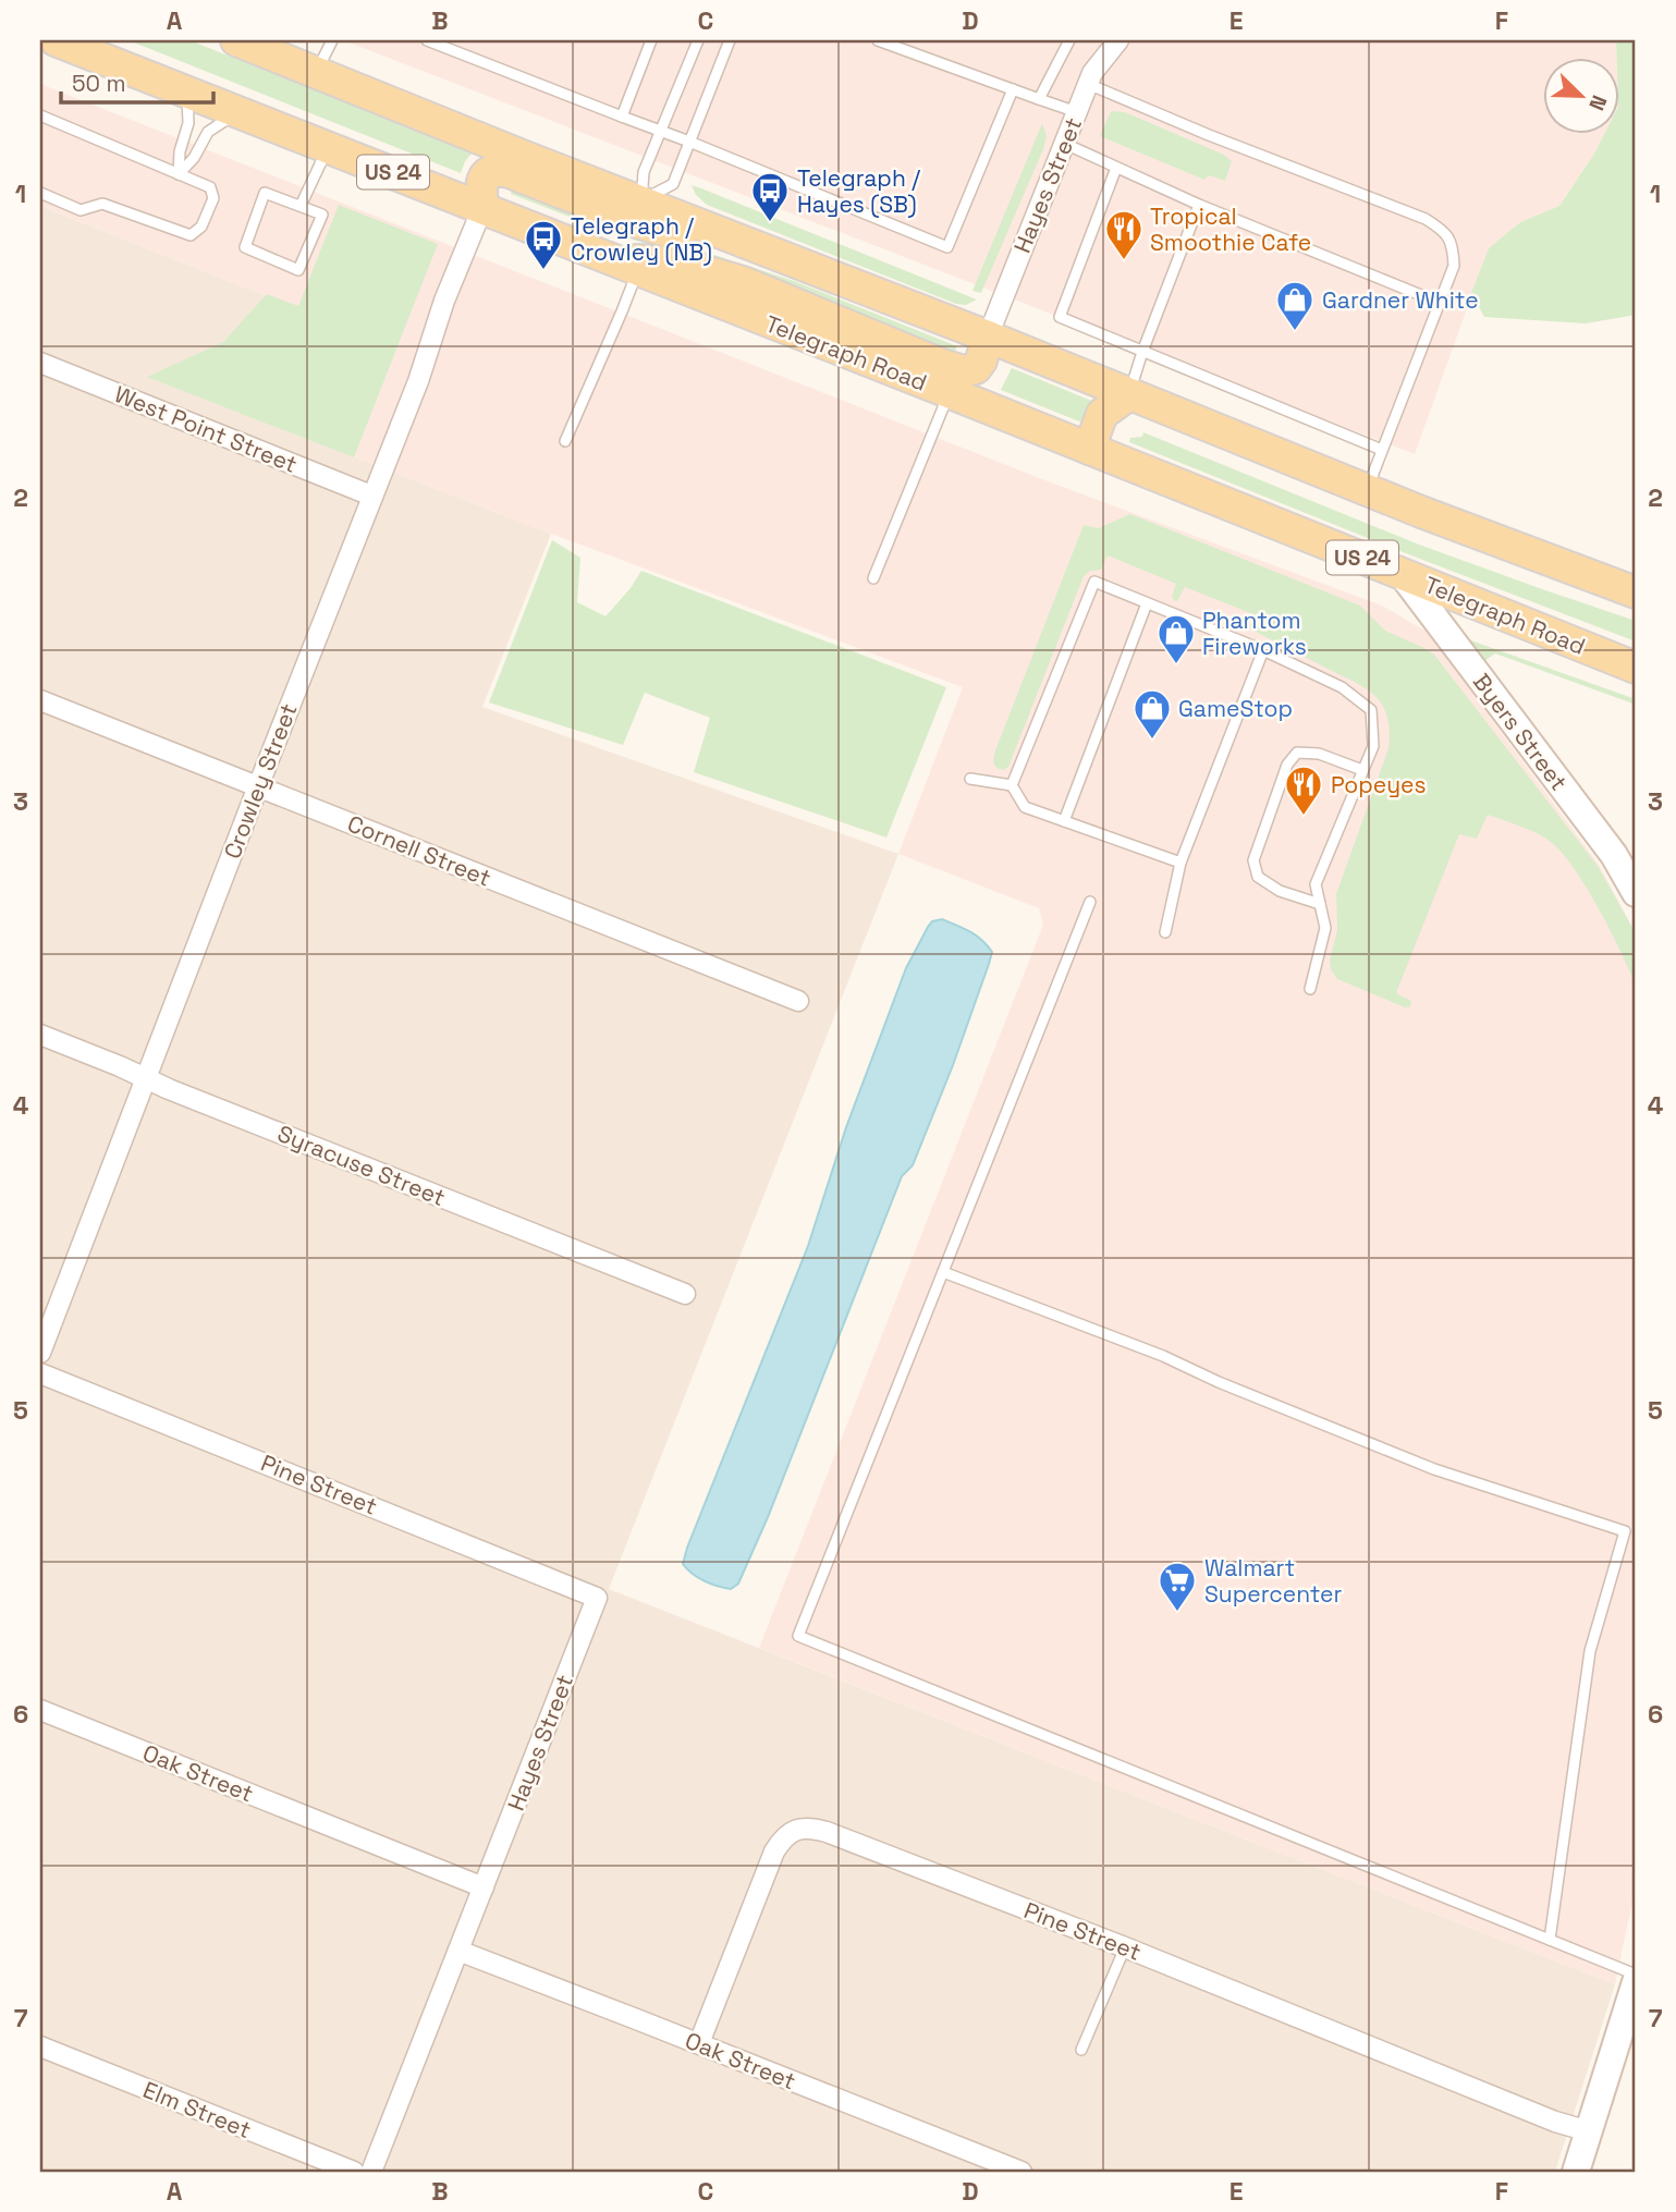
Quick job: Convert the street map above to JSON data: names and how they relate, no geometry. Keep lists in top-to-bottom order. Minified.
{"streets":{"main road":["US 24","Telegraph Road"],"street":["Hayes Street","West Point Street","Byers Street","Crowley Street","Cornell Street","Syracuse Street","Pine Street","Oak Street","Elm Street"]},"crossings":[["Hayes Street","Pine Street"],["Hayes Street","Oak Street"],["Telegraph Road","Byers Street"],["Telegraph Road","Crowley Street"],["West Point Street","Crowley Street"],["Crowley Street","Cornell Street"],["Crowley Street","Syracuse Street"],["Pine Street","Oak Street"]],"places":{"bus stop":["Telegraph / Hayes (SB)","Telegraph / Crowley (NB)"],"restaurant":["Tropical Smoothie Cafe","Popeyes"],"shop":["Gardner White","Phantom Fireworks","GameStop"],"supermarket":["Walmart Supercenter"]},"scale_bar":"50 m","north":"bottom right","grid":{"columns":["A","B","C","D","E","F"],"rows":["1","2","3","4","5","6","7"]}}
